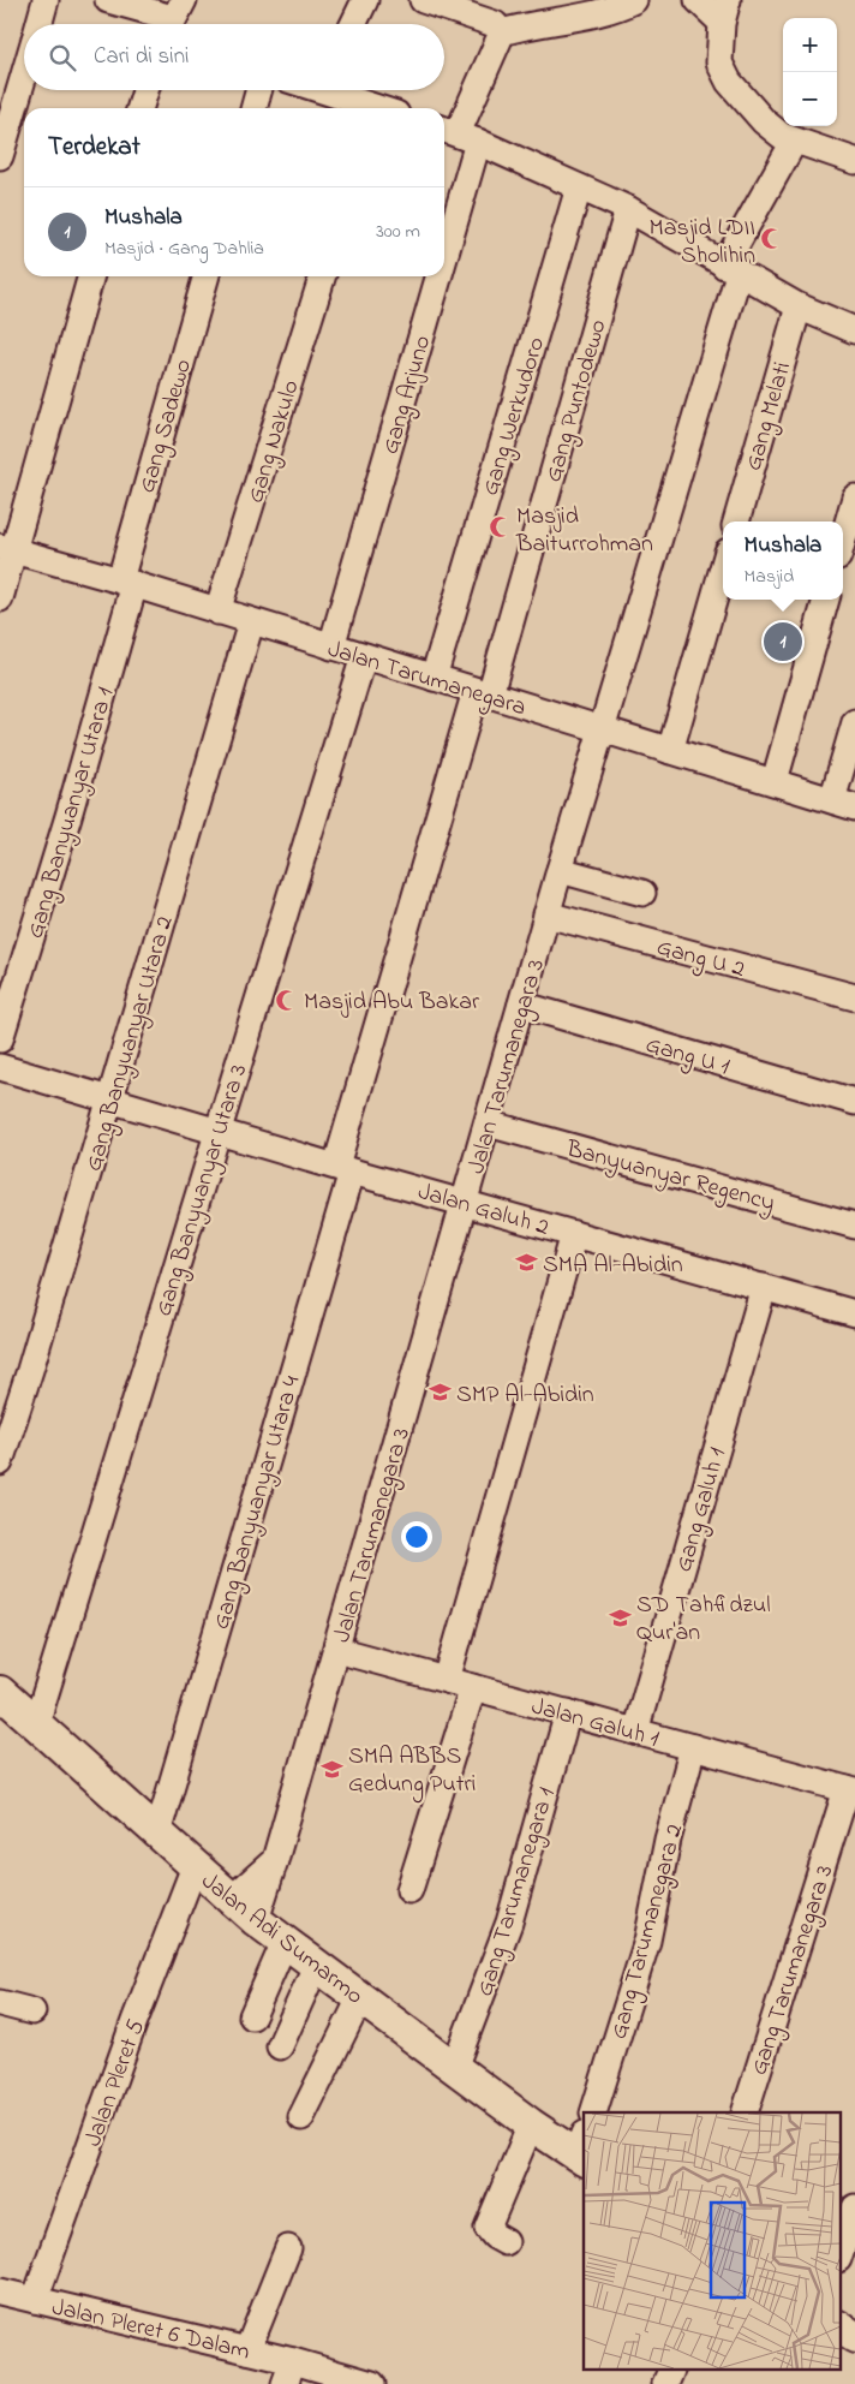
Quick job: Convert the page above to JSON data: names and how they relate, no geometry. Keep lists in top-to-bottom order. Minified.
{"streets":{"main road":["Jalan Adi Sumarmo"],"street":["Gang Arjuno","Gang Puntodewo","Gang Werkudoro","Gang Melati","Gang Sadewo","Gang Nakulo","Jalan Tarumanegara","Gang Banyuanyar Utara 1","Gang U 2","Gang Banyuanyar Utara 2","Gang U 1","Jalan Tarumanegara 3","Banyuanyar Regency","Gang Banyuanyar Utara 3","Jalan Galuh 2","Gang Banyuanyar Utara 4","Gang Galuh 1","Jalan Galuh 1","Gang Tarumanegara 1","Gang Tarumanegara 2","Gang Tarumanegara 3","Jalan Pleret 5","Jalan Pleret 6 Dalam"]},"crossings":[["Gang Arjuno","Jalan Tarumanegara"],["Gang Puntodewo","Jalan Tarumanegara"],["Gang Puntodewo","Gang Banyuanyar Utara 4"],["Gang Werkudoro","Jalan Tarumanegara"],["Gang Sadewo","Jalan Tarumanegara"],["Gang Sadewo","Gang Banyuanyar Utara 1"],["Gang Nakulo","Jalan Tarumanegara"],["Jalan Tarumanegara","Gang Banyuanyar Utara 1"],["Jalan Tarumanegara","Gang Banyuanyar Utara 2"],["Jalan Tarumanegara","Jalan Tarumanegara 3"],["Jalan Tarumanegara","Gang Banyuanyar Utara 3"],["Jalan Tarumanegara","Gang Banyuanyar Utara 4"],["Gang U 2","Jalan Tarumanegara 3"],["Gang Banyuanyar Utara 2","Jalan Galuh 2"],["Gang U 1","Jalan Tarumanegara 3"],["Jalan Tarumanegara 3","Banyuanyar Regency"],["Jalan Tarumanegara 3","Jalan Galuh 2"],["Jalan Tarumanegara 3","Jalan Galuh 1"],["Jalan Tarumanegara 3","Jalan Adi Sumarmo"],["Gang Banyuanyar Utara 3","Jalan Galuh 2"],["Gang Banyuanyar Utara 3","Jalan Adi Sumarmo"],["Jalan Galuh 2","Gang Banyuanyar Utara 4"],["Jalan Galuh 2","Gang Galuh 1"],["Gang Banyuanyar Utara 4","Jalan Adi Sumarmo"],["Gang Galuh 1","Jalan Galuh 1"],["Jalan Galuh 1","Gang Tarumanegara 1"],["Jalan Galuh 1","Gang Tarumanegara 2"],["Jalan Galuh 1","Gang Tarumanegara 3"],["Gang Tarumanegara 1","Jalan Adi Sumarmo"],["Jalan Adi Sumarmo","Jalan Pleret 5"],["Jalan Pleret 5","Jalan Pleret 6 Dalam"]],"places":{"mosque":["Masjid LDII Sholihin","Masjid Baiturrohman","Masjid Abu Bakar"],"school or university":["SMA Al-Abidin","SMP Al-Abidin","SD Tahfidzul Qur'an","SMA ABBS Gedung Putri"]},"page":{"map_buttons":["+","−"],"search":"Cari di sini","heading":"Terdekat","list":[{"mark":"1","name":"Mushala","note":"Masjid · Gang Dahlia","value":"300 m"}],"popup":["Mushala","Masjid"],"pins":"1"}}
